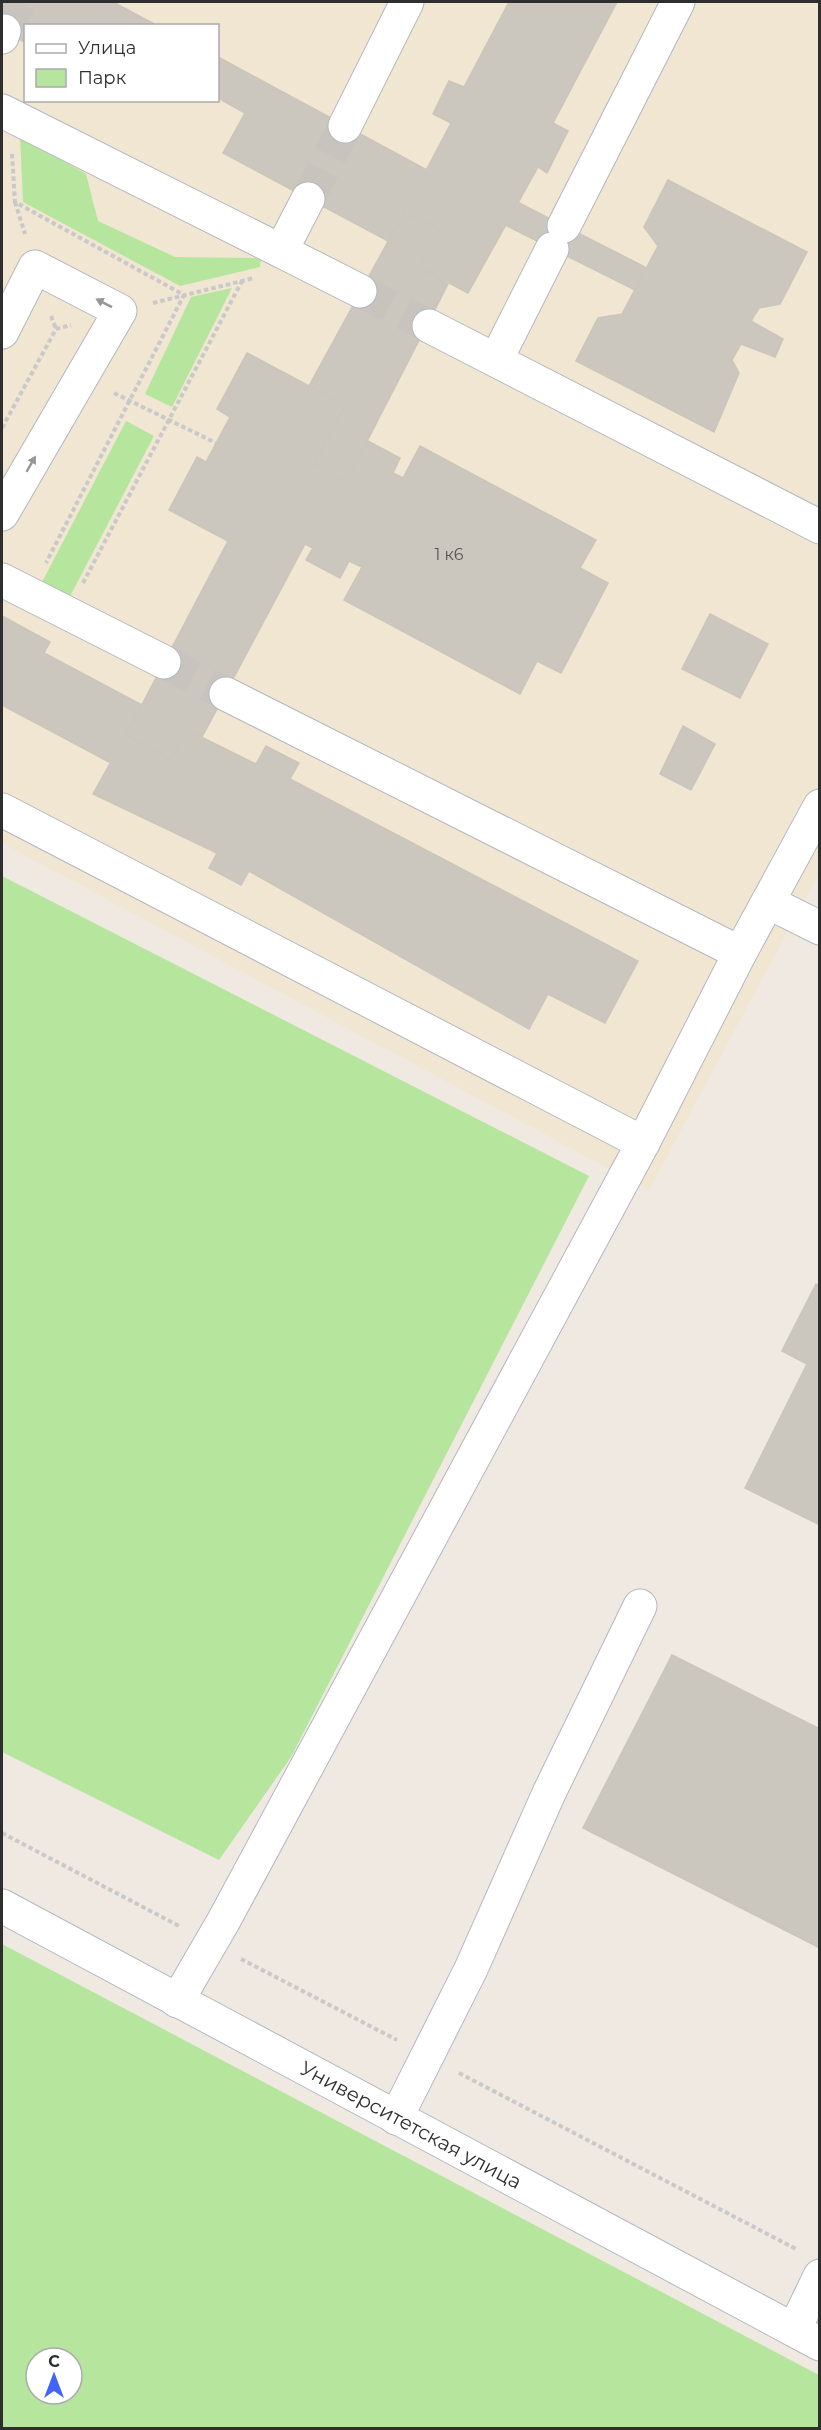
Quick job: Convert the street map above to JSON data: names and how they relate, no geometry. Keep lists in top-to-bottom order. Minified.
{"streets":{"street":["Университетская улица"]},"house_numbers":["1 к6"],"legend":["Улица","Парк"],"north":"top"}
